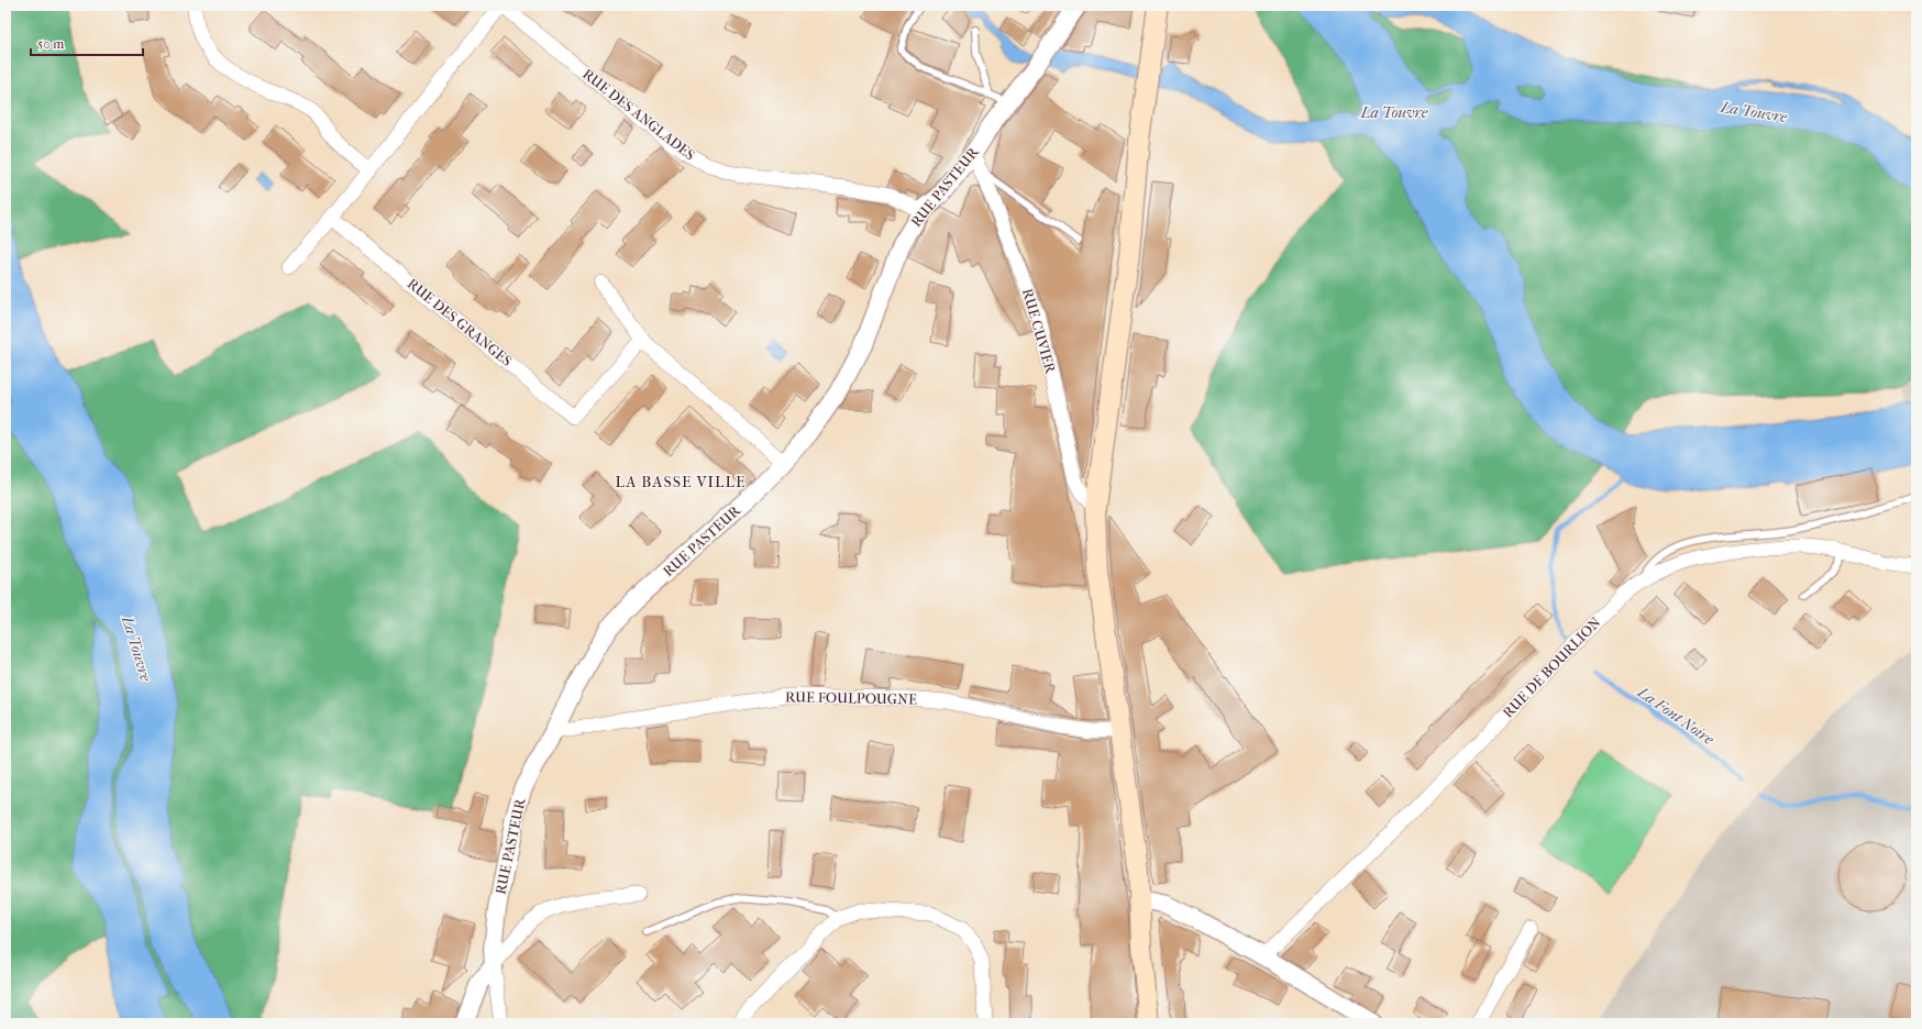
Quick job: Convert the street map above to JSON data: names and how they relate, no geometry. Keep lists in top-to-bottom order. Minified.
{"streets":{"street":["RUE DES ANGLADES","RUE PASTEUR","RUE DES GRANGES","RUE CUVIER","RUE DE BOURLION","RUE FOULPOUGNE"]},"crossings":[["RUE DES ANGLADES","RUE PASTEUR"],["RUE PASTEUR","RUE CUVIER"],["RUE PASTEUR","RUE FOULPOUGNE"]],"districts":["LA BASSE VILLE"],"water":["La Touvre","La Font Noire"],"scale_bar":"50 m"}
